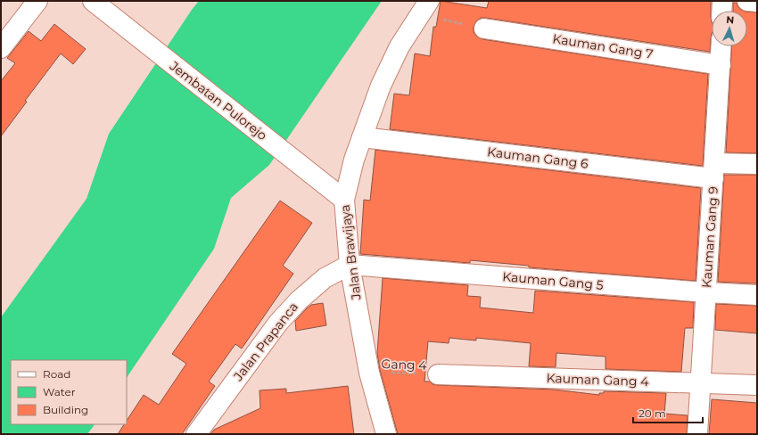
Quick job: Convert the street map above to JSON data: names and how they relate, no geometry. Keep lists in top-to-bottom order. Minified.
{"streets":{"street":["Kauman Gang 7","Jembatan Pulorejo","Kauman Gang 6","Kauman Gang 9","Jalan Brawijaya","Kauman Gang 5","Jalan Prapanca","Kauman Gang 4"],"path":["Gang 4"]},"crossings":[["Kauman Gang 7","Kauman Gang 9"],["Jembatan Pulorejo","Jalan Brawijaya"],["Kauman Gang 6","Kauman Gang 9"],["Kauman Gang 6","Jalan Brawijaya"],["Kauman Gang 9","Kauman Gang 5"],["Kauman Gang 9","Kauman Gang 4"],["Jalan Brawijaya","Kauman Gang 5"],["Jalan Brawijaya","Jalan Prapanca"],["Jalan Brawijaya","Gang 4"],["Kauman Gang 5","Jalan Prapanca"],["Gang 4","Kauman Gang 4"]],"legend":["Road","Water","Building"],"scale_bar":"20 m","north":"top"}
